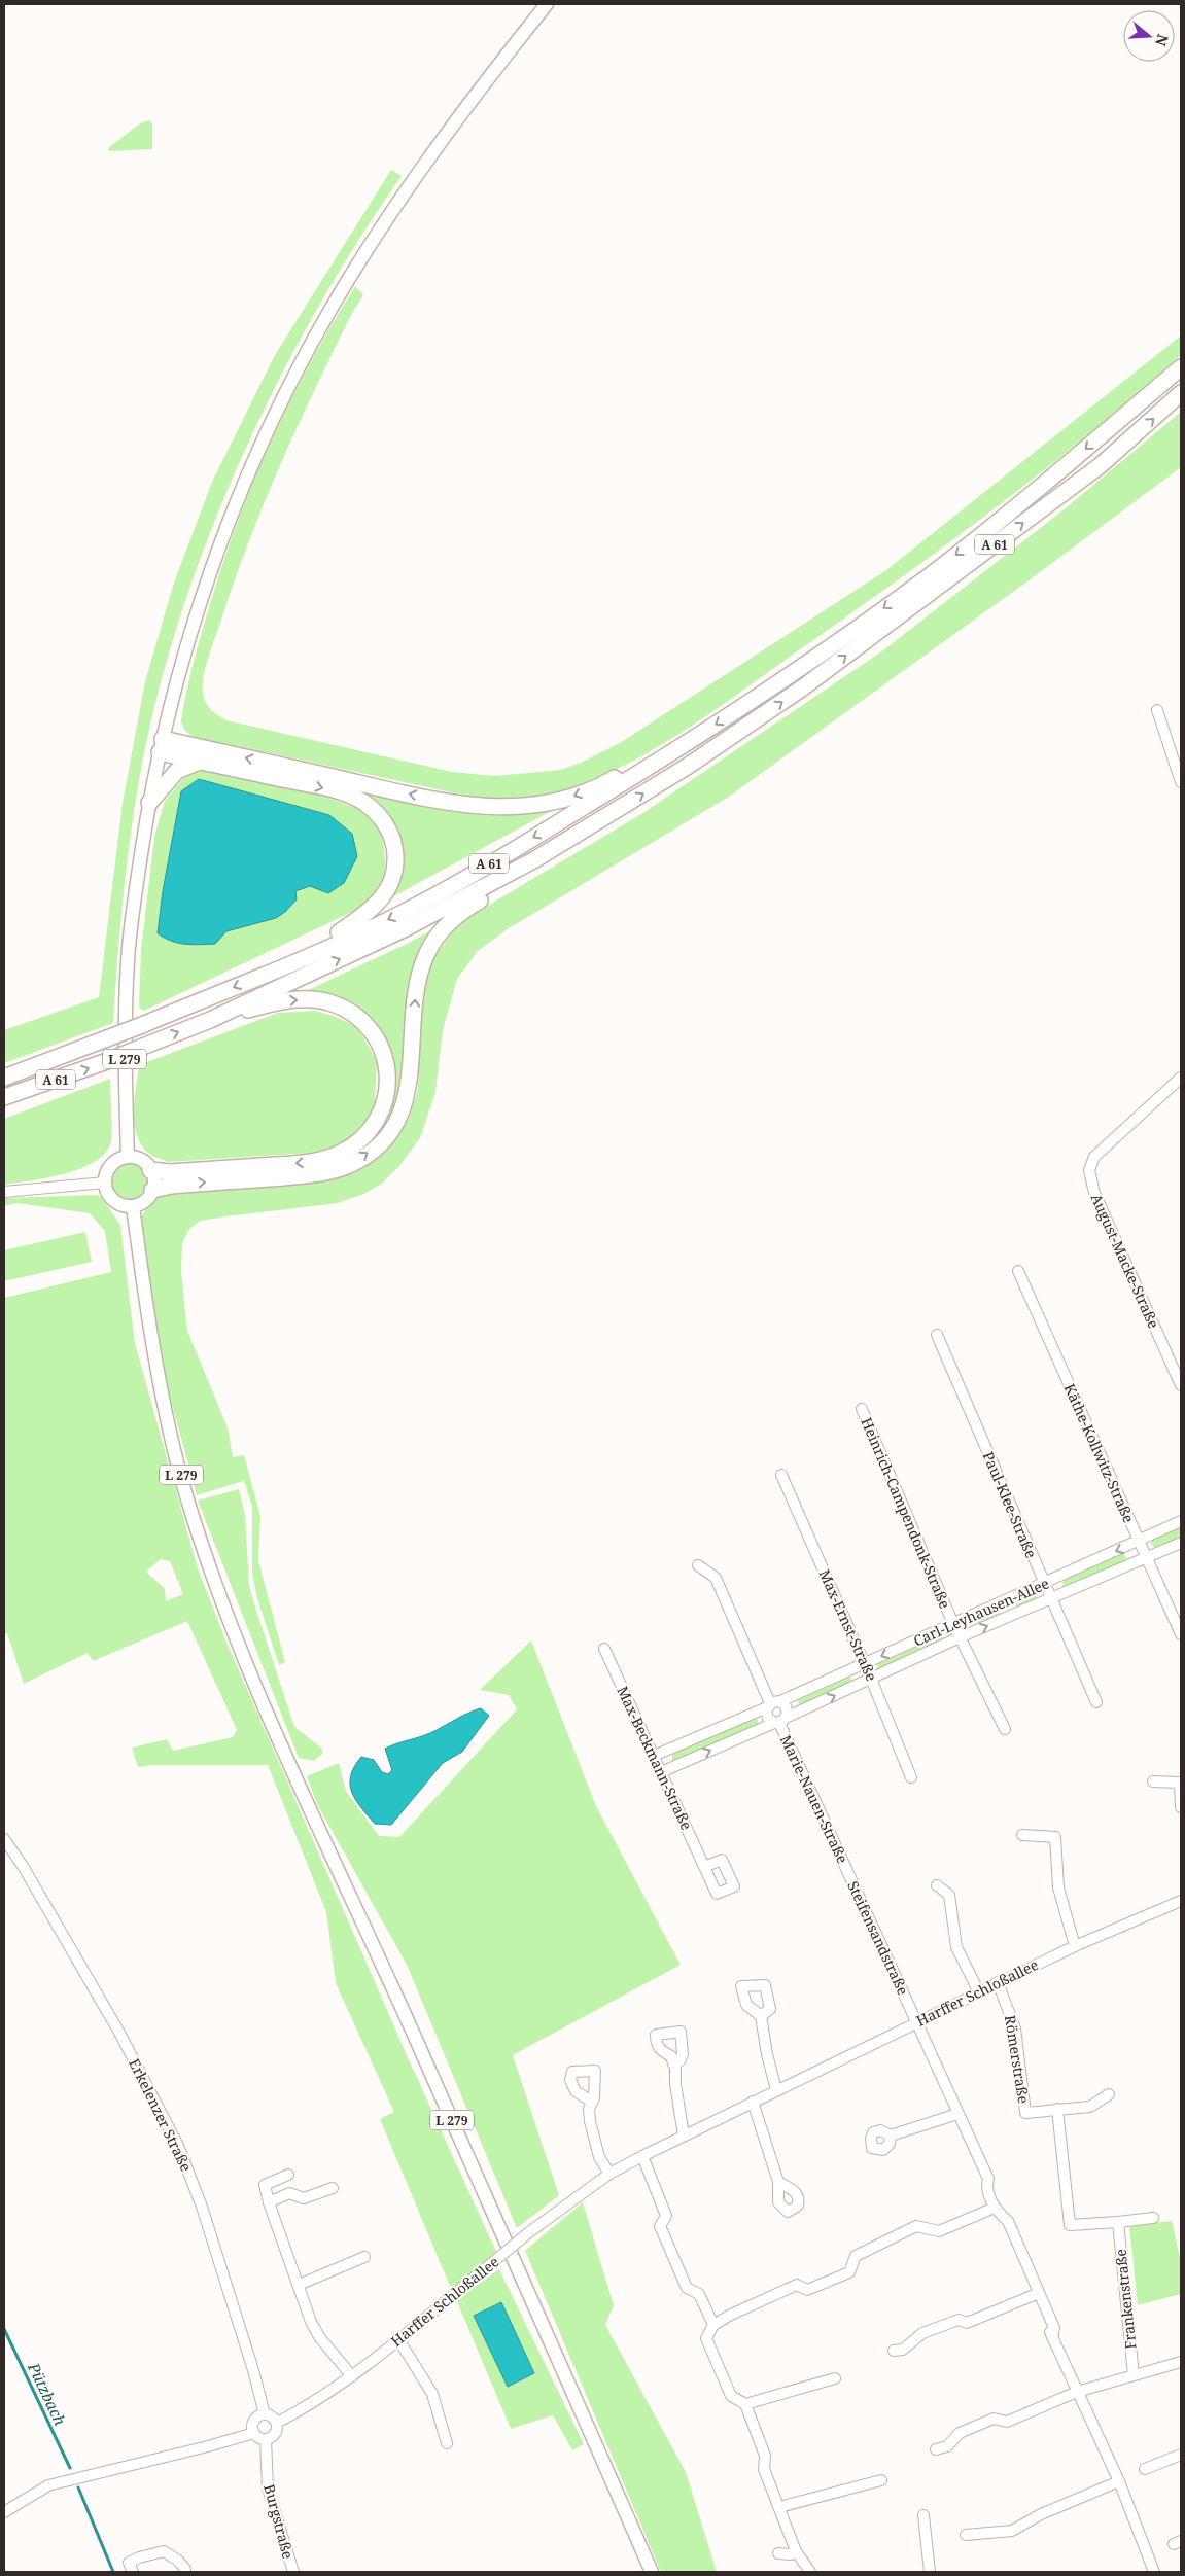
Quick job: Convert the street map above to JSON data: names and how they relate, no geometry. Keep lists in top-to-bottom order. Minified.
{"streets":{"highway":["A 61"],"main road":["L 279"],"street":["August-Macke-Straße","Käthe-Kollwitz-Straße","Paul-Klee-Straße","Heinrich-Campendonk-Straße","Carl-Leyhausen-Allee","Max-Ernst-Straße","Max-Beckmann-Straße","Marie-Nauen-Straße","Steifensandstraße","Harffer Schloßallee","Römerstraße","Erkelenzer Straße","Frankenstraße","Burgstraße"]},"crossings":[["Käthe-Kollwitz-Straße","Carl-Leyhausen-Allee"],["Paul-Klee-Straße","Carl-Leyhausen-Allee"],["Heinrich-Campendonk-Straße","Carl-Leyhausen-Allee"],["Carl-Leyhausen-Allee","Max-Ernst-Straße"],["Carl-Leyhausen-Allee","Max-Beckmann-Straße"],["Carl-Leyhausen-Allee","Marie-Nauen-Straße"],["Marie-Nauen-Straße","Steifensandstraße"],["Steifensandstraße","Harffer Schloßallee"],["Harffer Schloßallee","Römerstraße"],["Harffer Schloßallee","Erkelenzer Straße"],["Harffer Schloßallee","Burgstraße"],["Erkelenzer Straße","Burgstraße"]],"water":["Pützbach"],"north":"right"}
